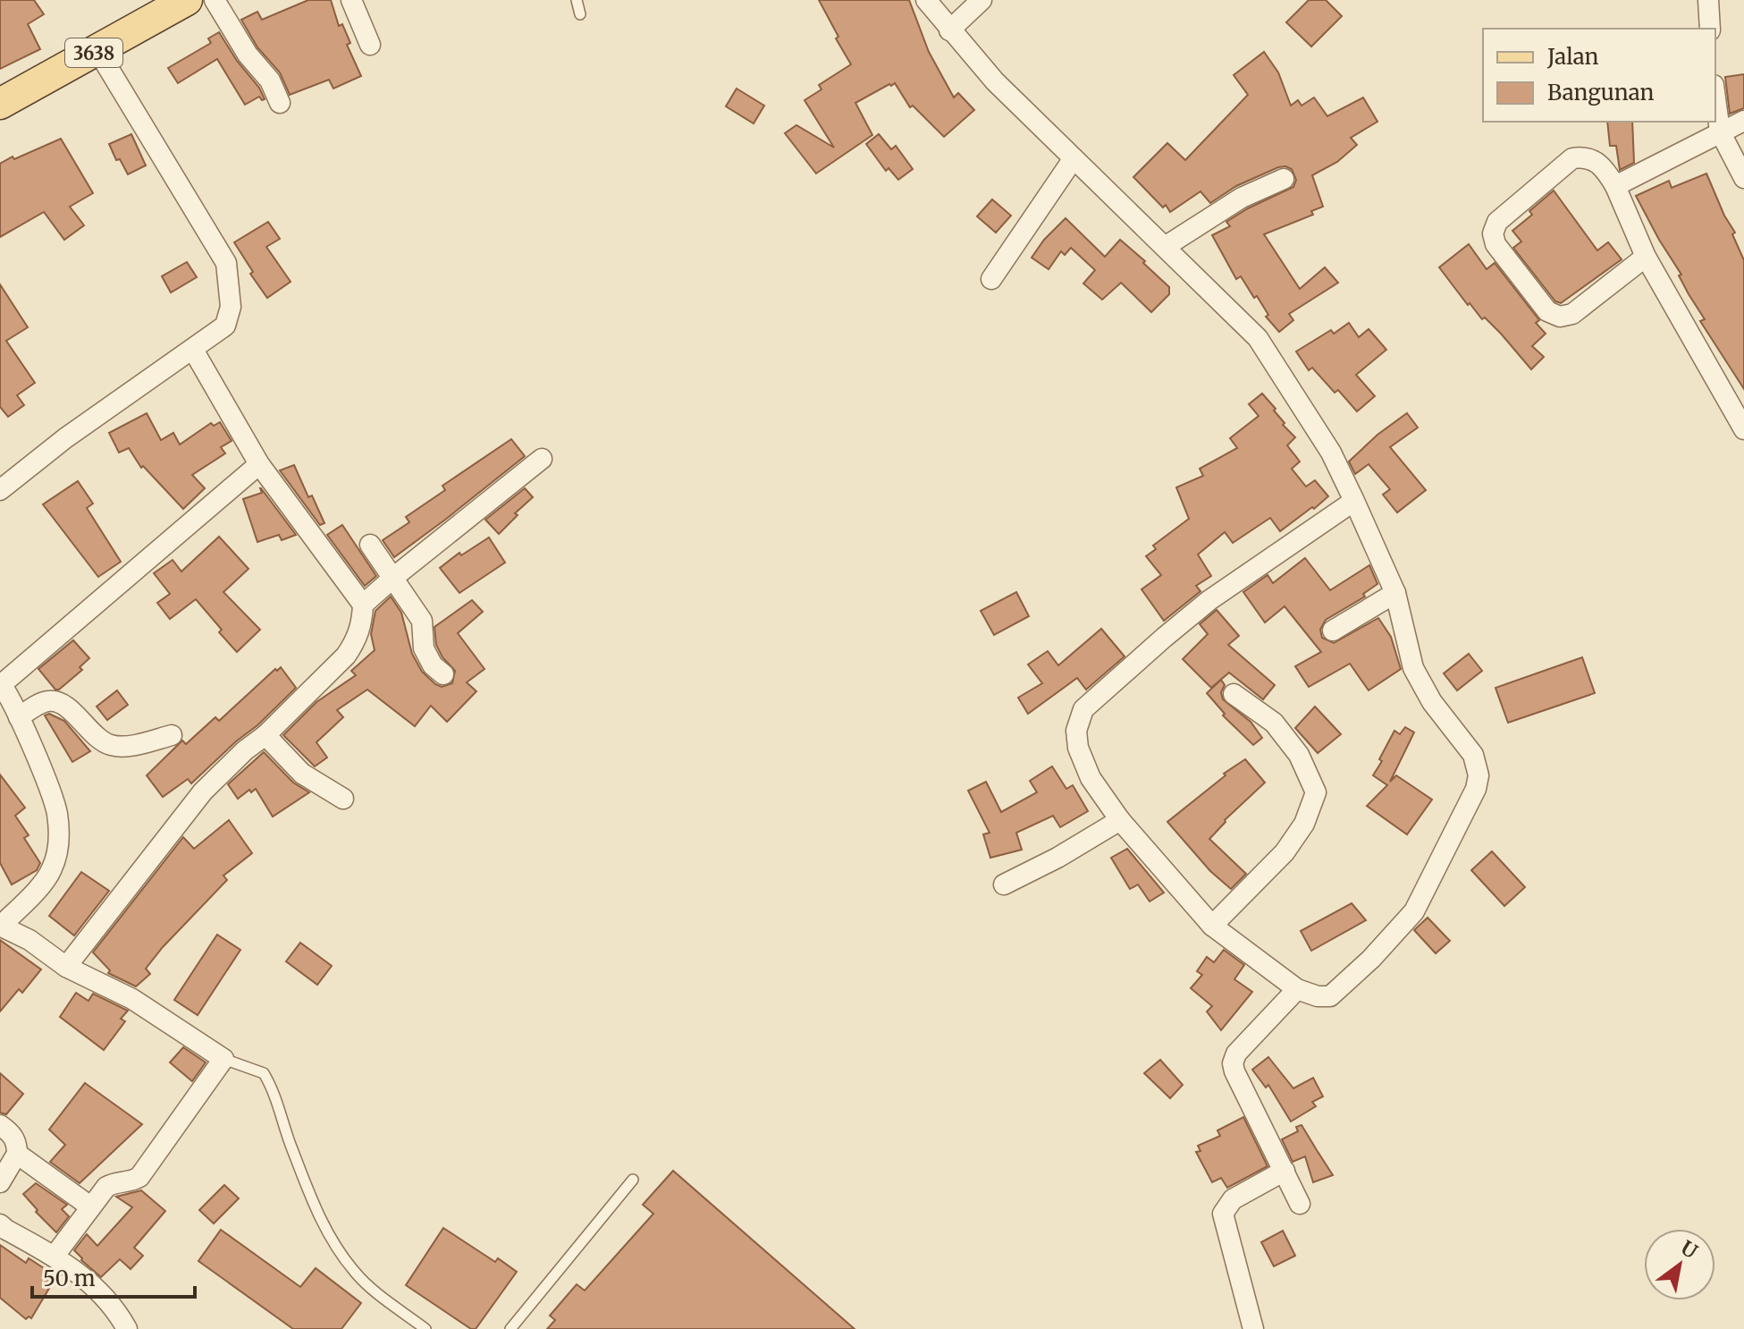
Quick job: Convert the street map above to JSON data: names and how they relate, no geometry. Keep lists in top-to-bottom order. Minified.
{"streets":{"main road":["3638"]},"legend":["Jalan","Bangunan"],"scale_bar":"50 m","north":"top right"}
